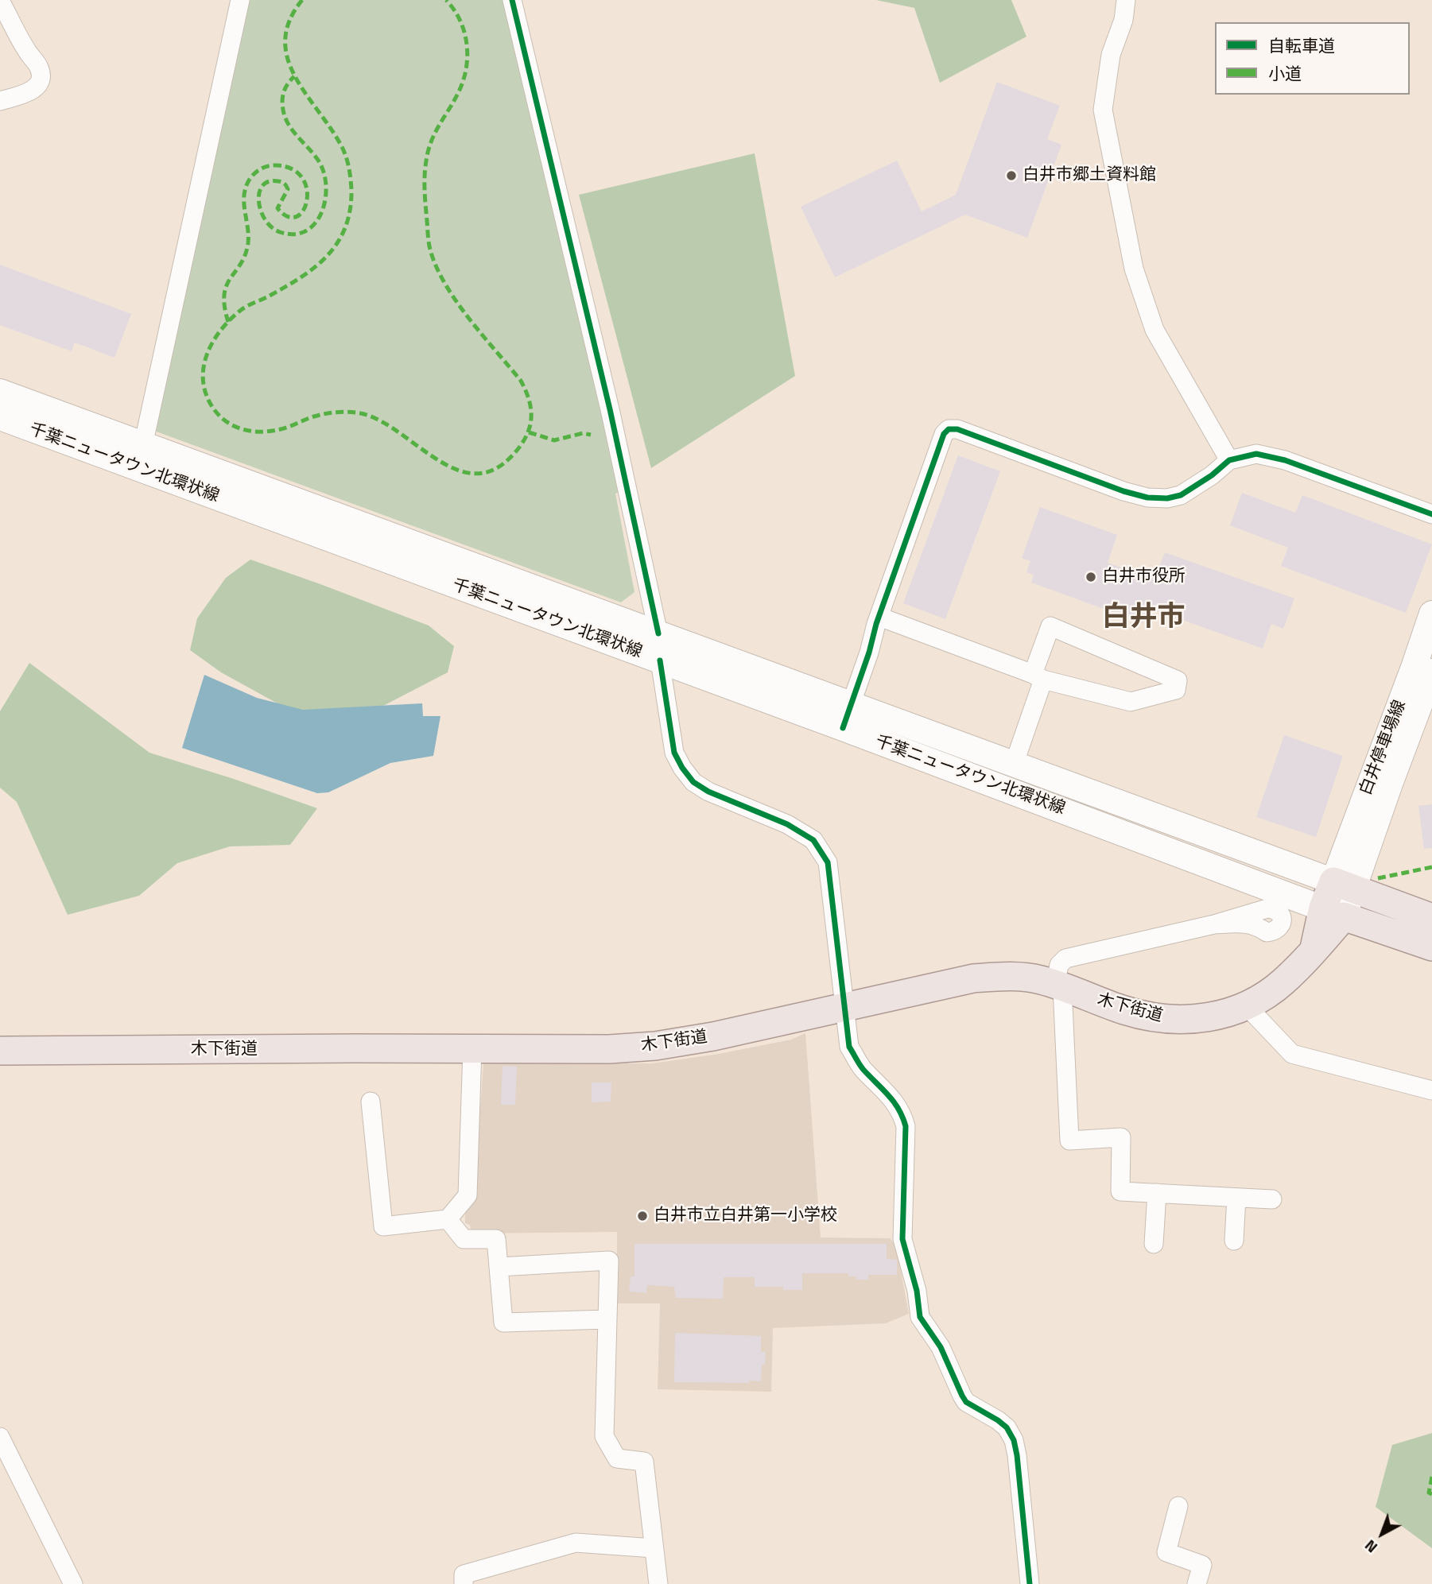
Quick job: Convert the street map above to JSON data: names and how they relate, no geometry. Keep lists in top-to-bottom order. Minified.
{"streets":{"main road":["千葉ニュータウン北環状線","白井停車場線","木下街道"]},"crossings":[["千葉ニュータウン北環状線","白井停車場線"],["千葉ニュータウン北環状線","木下街道"],["白井停車場線","木下街道"]],"districts":["白井市"],"places":["白井市郷土資料館","白井市役所","白井市立白井第一小学校"],"legend":["自転車道","小道"],"north":"bottom left"}
